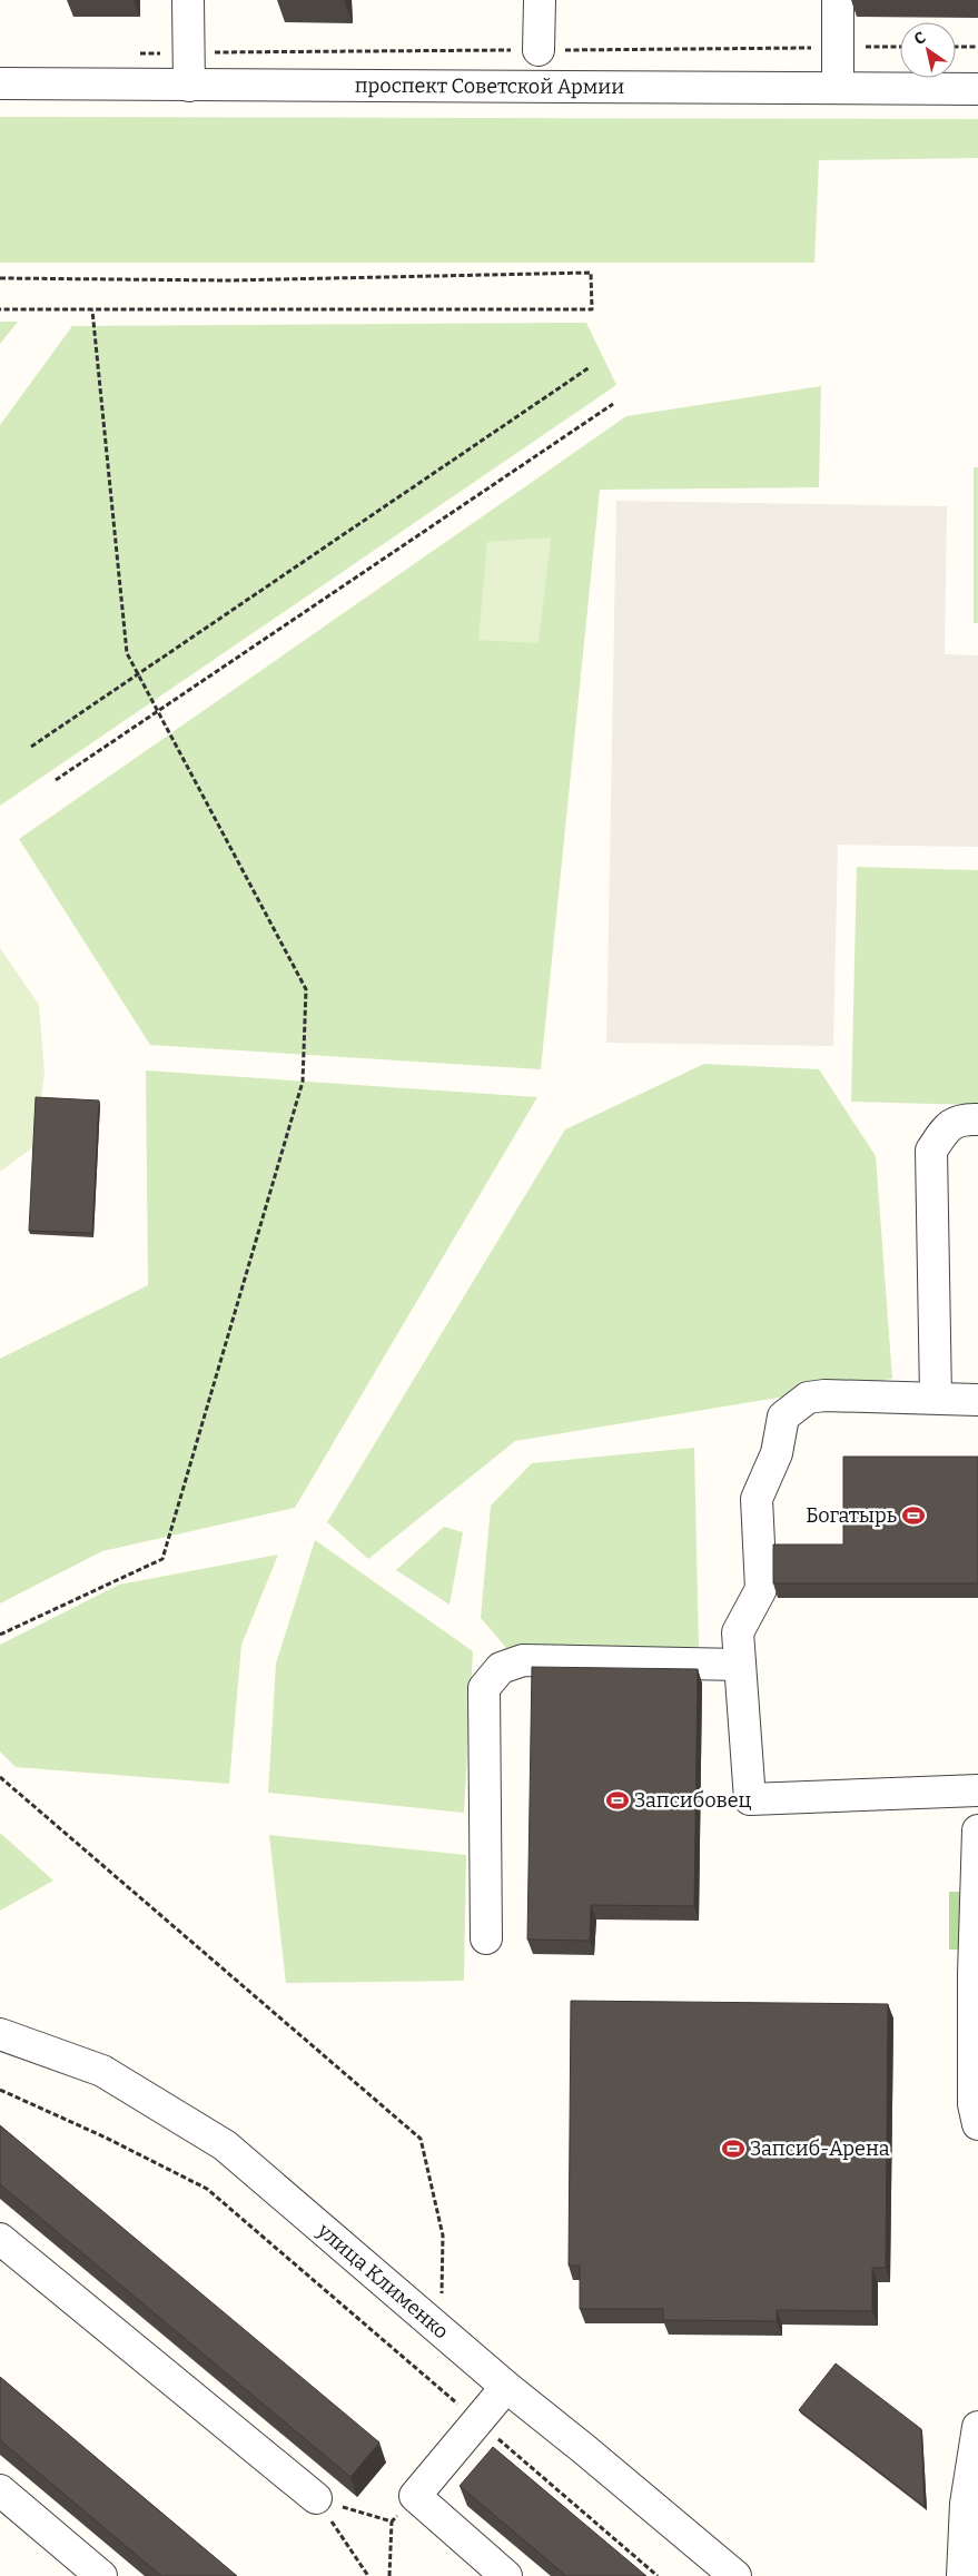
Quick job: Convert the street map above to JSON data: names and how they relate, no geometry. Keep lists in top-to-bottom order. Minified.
{"streets":{"street":["проспект Советской Армии","улица Клименко"]},"places":{"sports":["Богатырь","Запсибовец","Запсиб-Арена"]},"north":"top left"}
